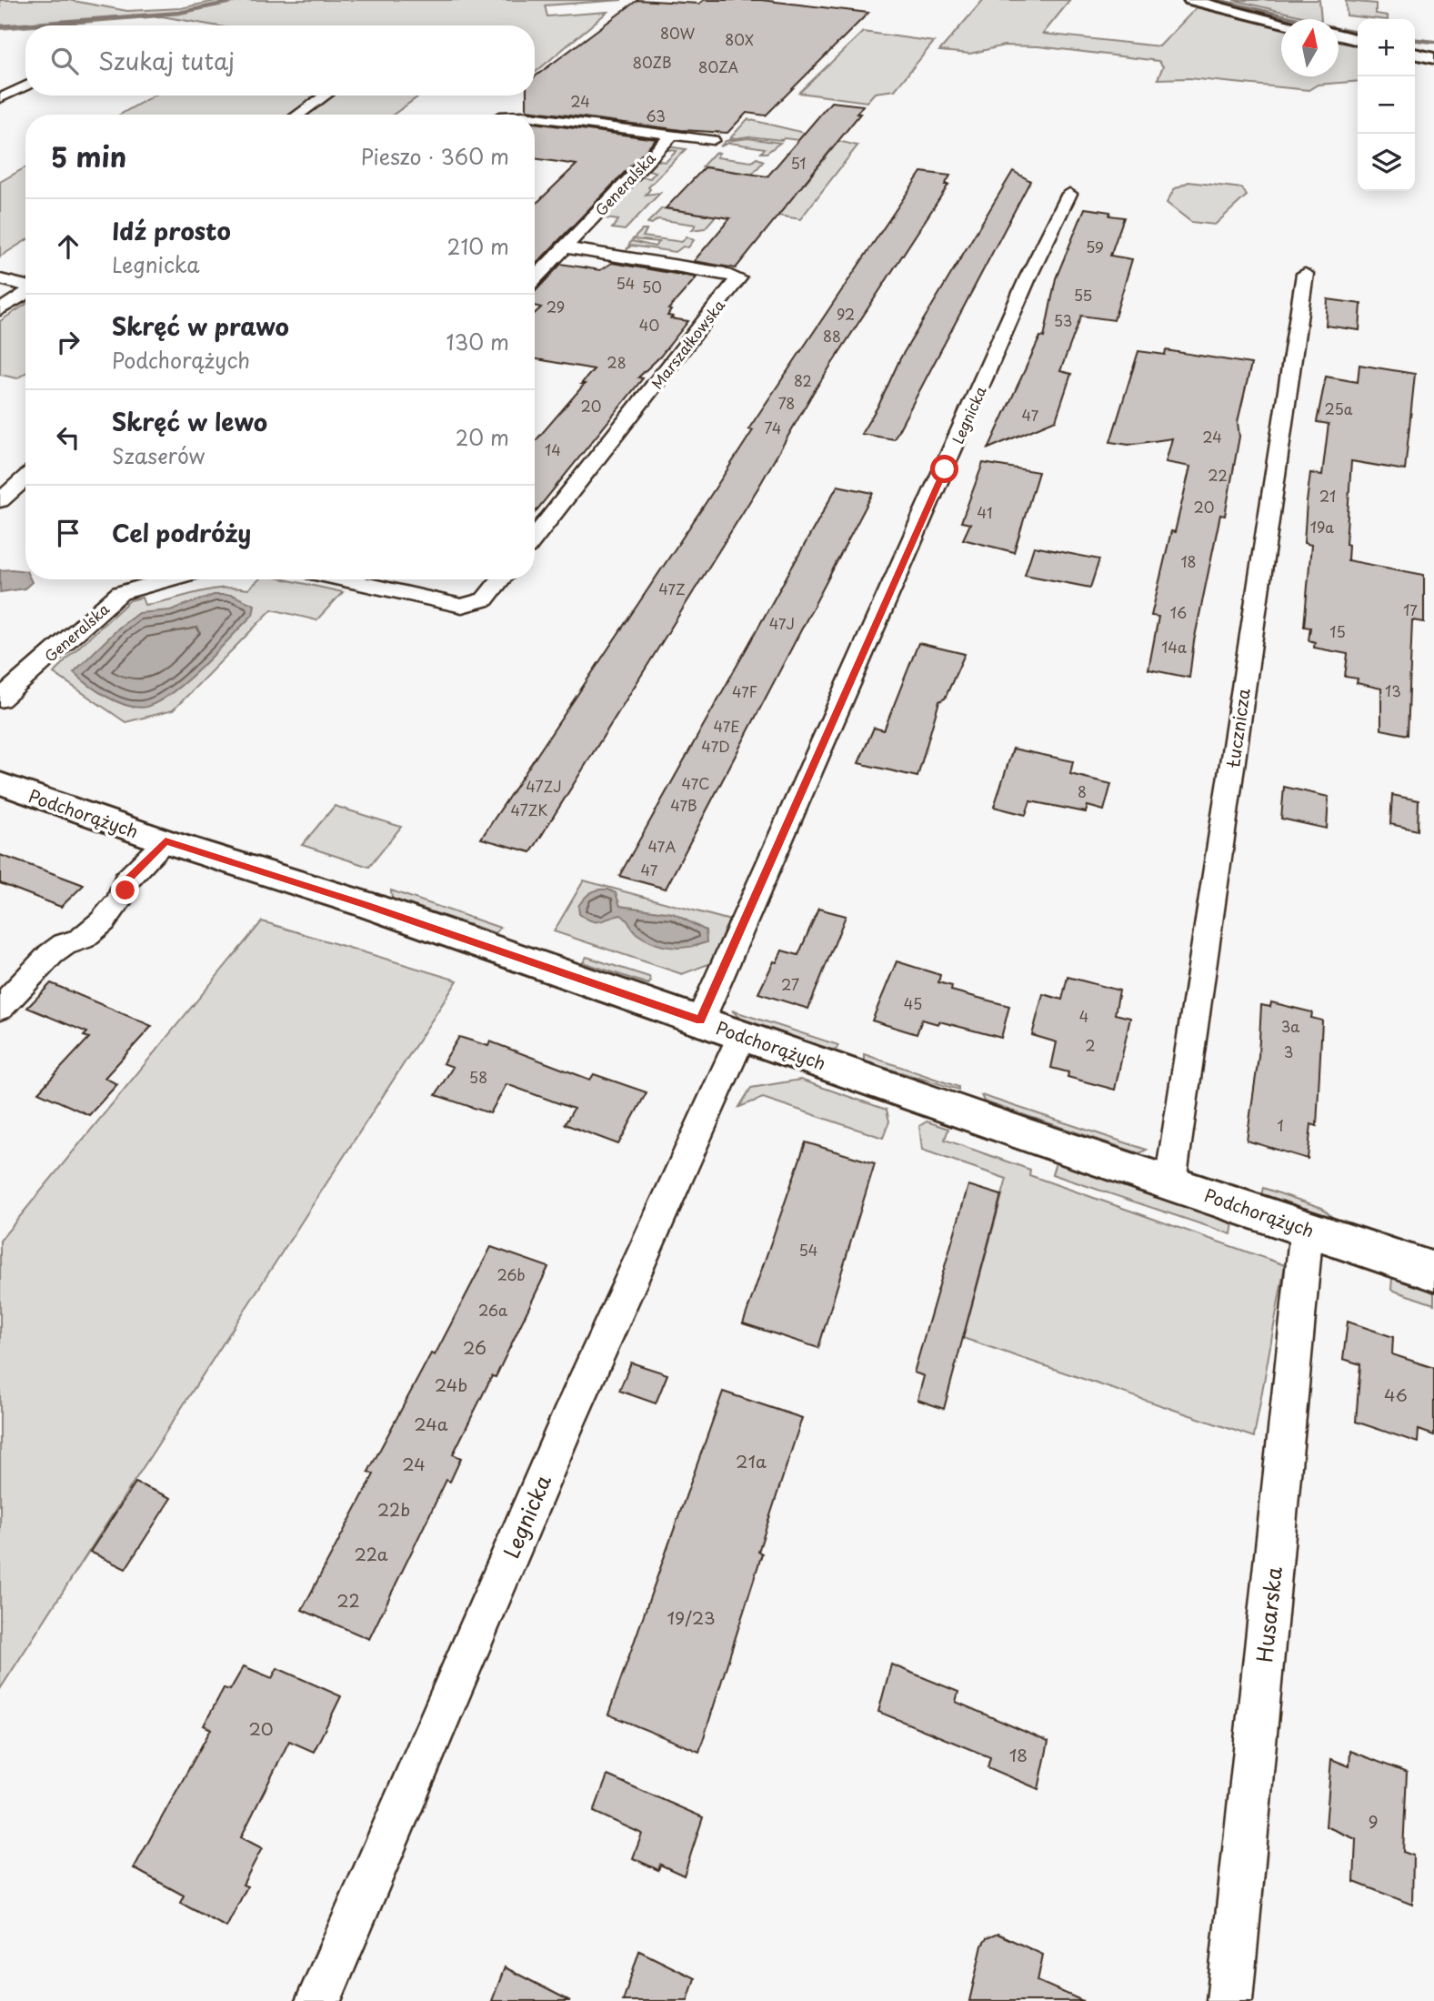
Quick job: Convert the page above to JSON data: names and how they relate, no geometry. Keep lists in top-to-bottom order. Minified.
{"streets":{"street":["Generalska","Marszałkowska","Legnicka","Łucznicza","Podchorążych","Husarska"]},"crossings":[["Generalska","Marszałkowska"],["Legnicka","Podchorążych"],["Łucznicza","Podchorążych"],["Podchorążych","Husarska"]],"house_numbers":["80W","80X","80ZB","80ZA","24","63","51","59","54","50","55","29","92","53","40","88","28","82","78","20","25a","47","74","24","14","22","21","20","41","19a","18","47Z","17","16","47J","15","14a","13","47F","47E","47D","47C","47ZJ","8","47B","47ZK","47A","47","27","45","4","3a","2","3","58","1","54","26b","26a","26","24b","46","24a","21a","24","22b","22a","22","19/23","20","18","9"],"north":"top","page":{"map_buttons":["+","−"],"search":"Szukaj tutaj","heading":["5 min","Pieszo · 360 m"],"list":[["Idź prosto","Legnicka","210 m"],["Skręć w prawo","Podchorążych","130 m"],["Skręć w lewo","Szaserów","20 m"],"Cel podróży"]}}
